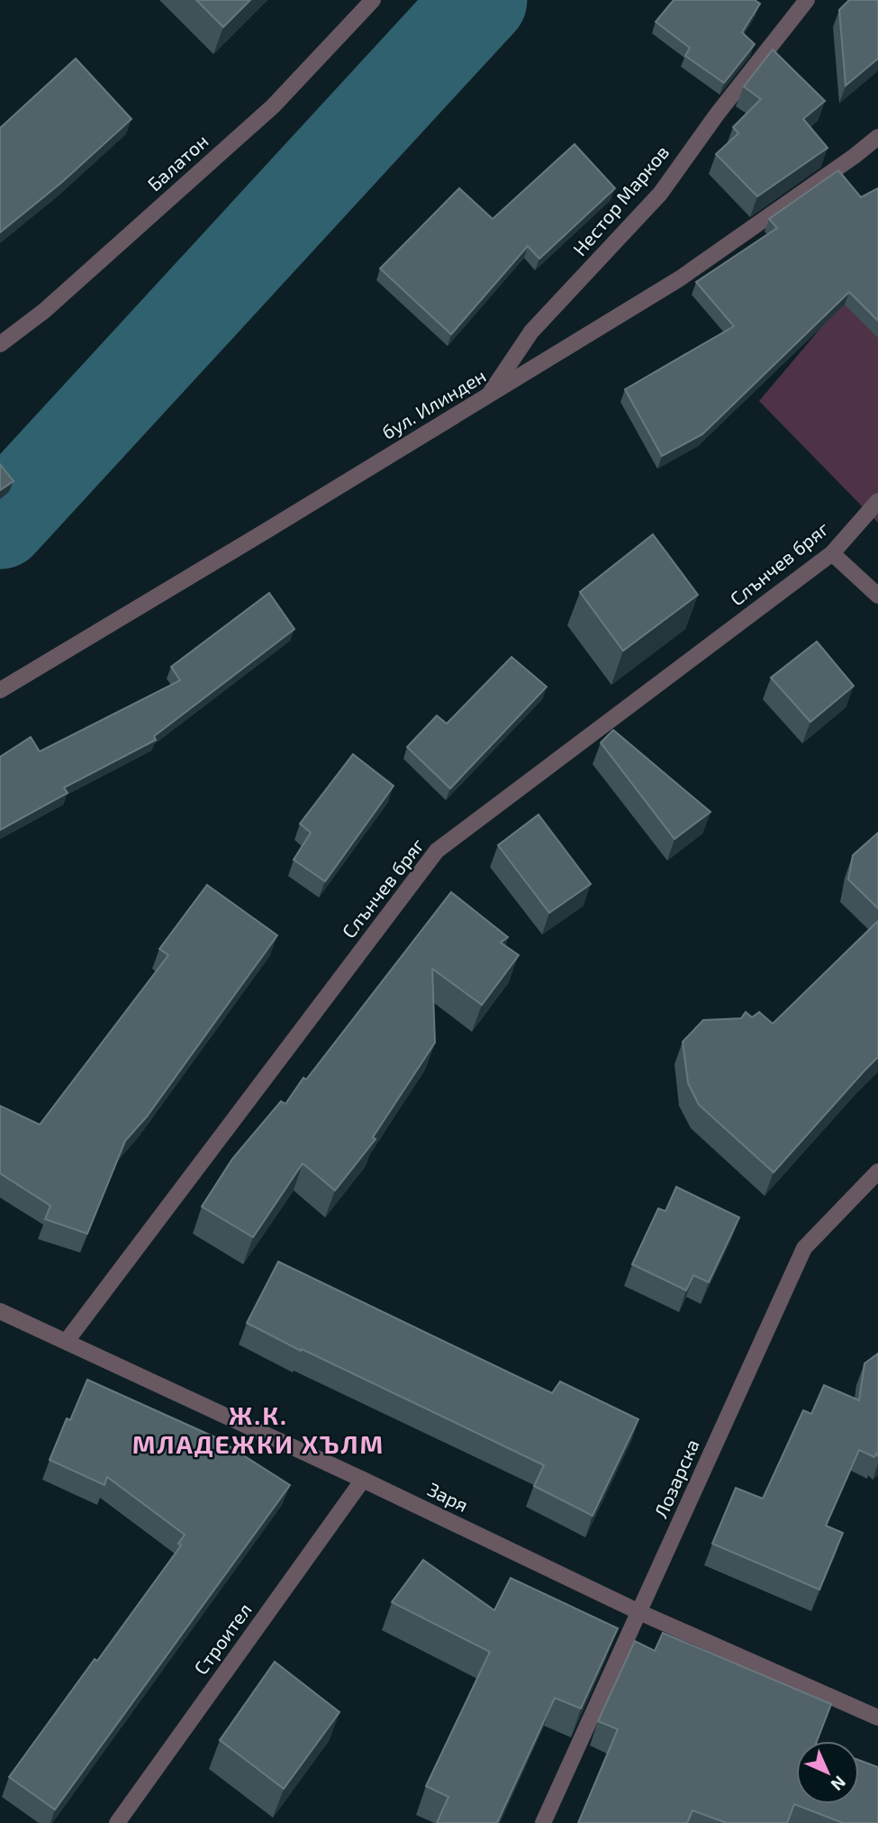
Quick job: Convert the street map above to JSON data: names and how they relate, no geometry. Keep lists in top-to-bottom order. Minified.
{"streets":{"street":["Балатон","Нестор Марков","бул. Илинден","Слънчев бряг","Лозарска","Заря","Строител"]},"crossings":[["Нестор Марков","бул. Илинден"],["Слънчев бряг","Заря"],["Лозарска","Заря"],["Заря","Строител"]],"districts":["Ж.К. МЛАДЕЖКИ ХЪЛМ"],"north":"bottom right"}
